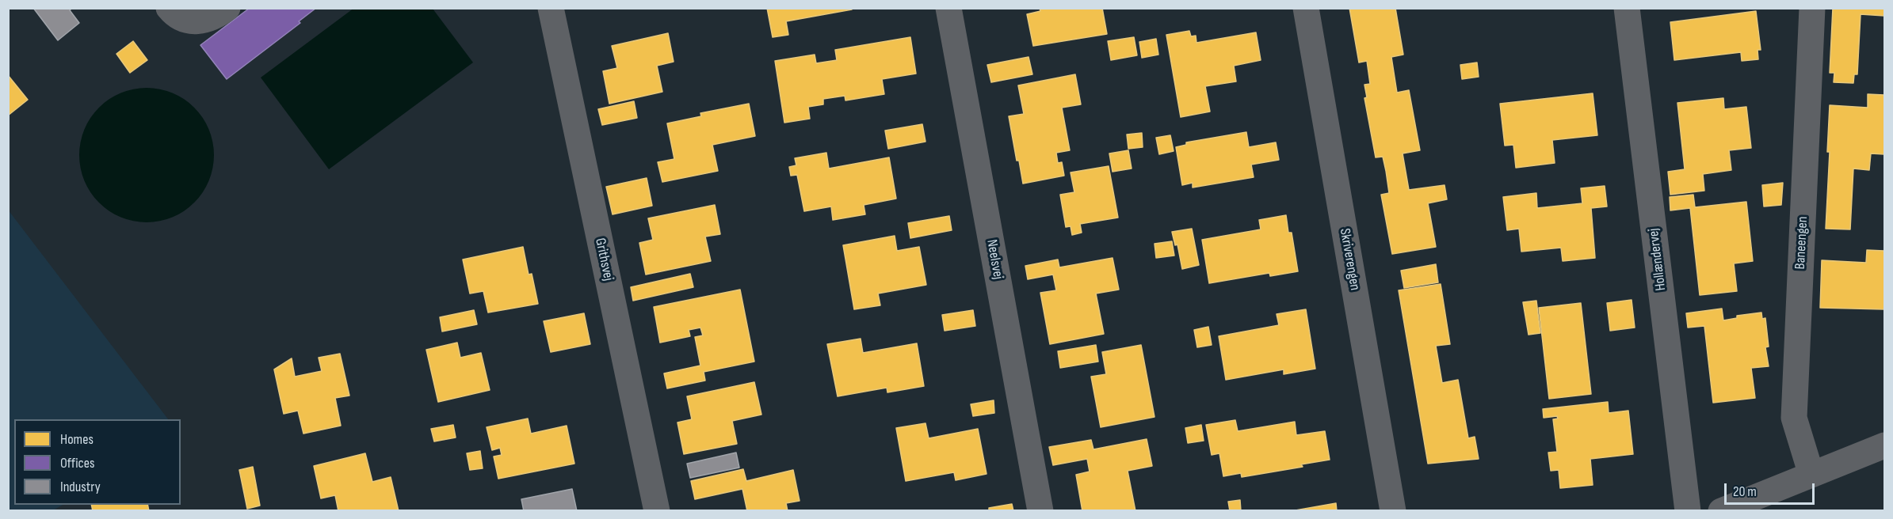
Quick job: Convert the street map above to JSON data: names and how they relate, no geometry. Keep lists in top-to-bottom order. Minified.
{"streets":{"street":["Baneengen","Grithsvej","Neelsvej","Skriverengen","Hollændervej"]},"legend":["Homes","Offices","Industry"],"scale_bar":"20 m"}
